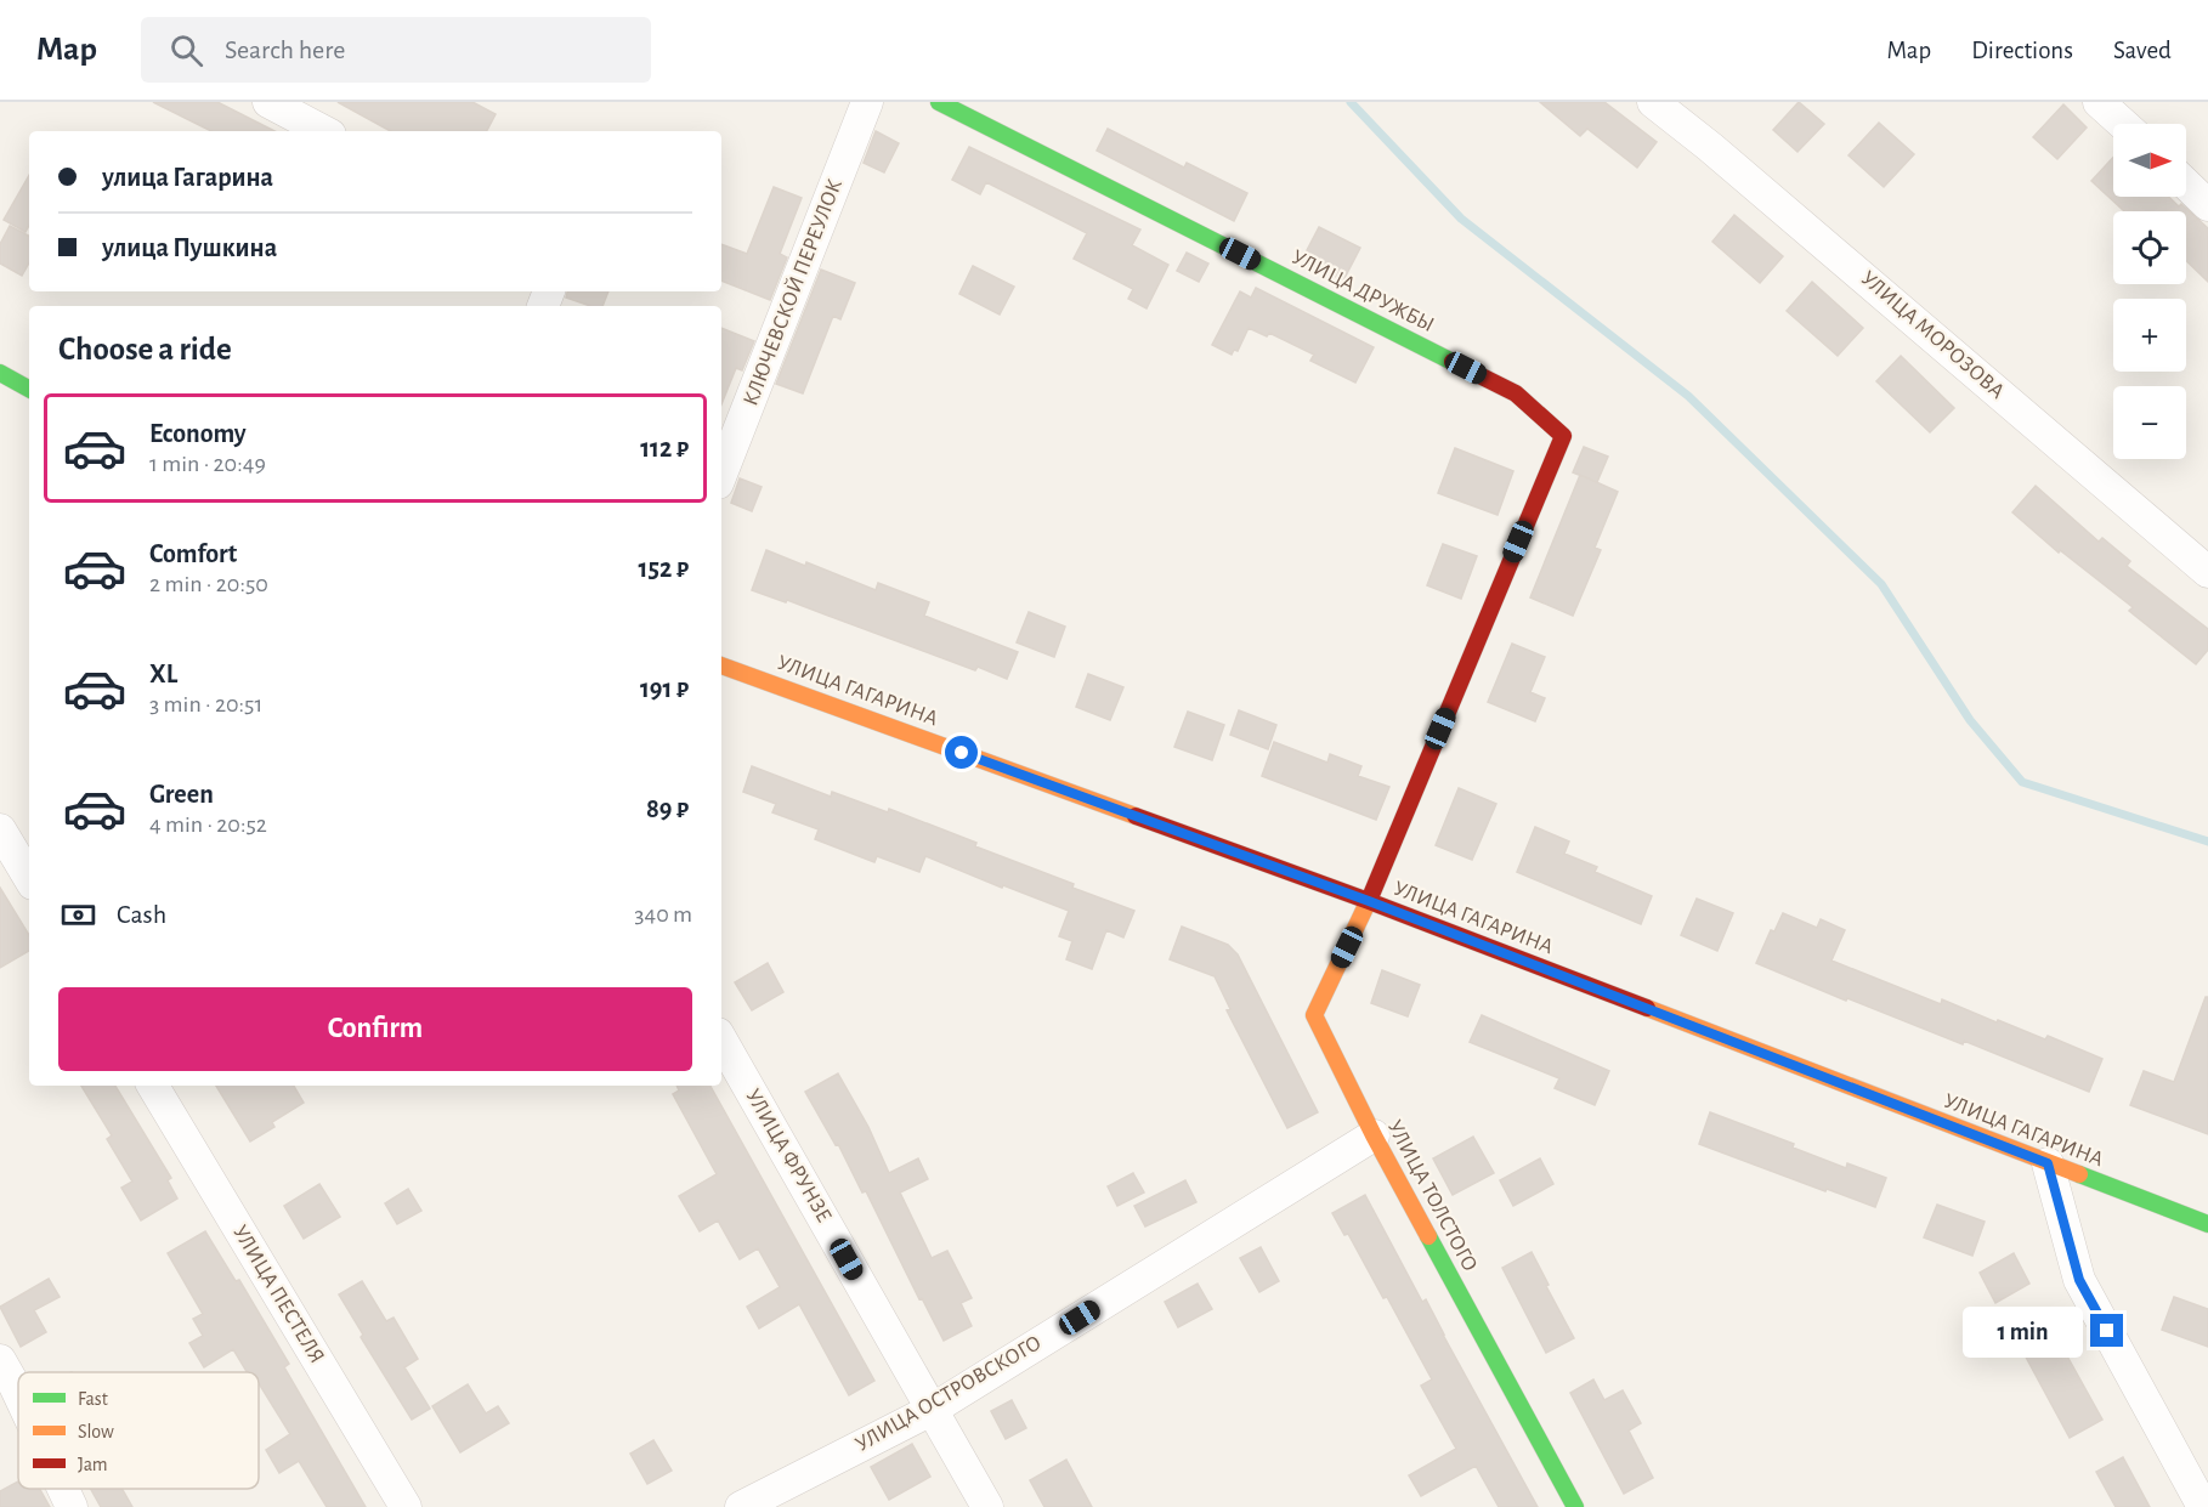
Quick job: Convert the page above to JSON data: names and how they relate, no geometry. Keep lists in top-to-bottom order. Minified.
{"streets":{"street":["УЛИЦА ДРУЖБЫ","КЛЮЧЕВСКОЙ ПЕРЕУЛОК","УЛИЦА МОРОЗОВА","УЛИЦА ГАГАРИНА","УЛИЦА ФРУНЗЕ","УЛИЦА ТОЛСТОГО","УЛИЦА ПЕСТЕЛЯ","УЛИЦА ОСТРОВСКОГО"]},"crossings":[["УЛИЦА ДРУЖБЫ","УЛИЦА ГАГАРИНА"],["УЛИЦА ДРУЖБЫ","УЛИЦА ТОЛСТОГО"],["УЛИЦА ГАГАРИНА","УЛИЦА ТОЛСТОГО"],["УЛИЦА ФРУНЗЕ","УЛИЦА ОСТРОВСКОГО"],["УЛИЦА ТОЛСТОГО","УЛИЦА ОСТРОВСКОГО"]],"legend":["Fast","Slow","Jam"],"north":"right","page":{"header":"Map","search":"Search here","nav":["Map","Directions","Saved"],"map_buttons":["+","−"],"banner":["улица Гагарина","улица Пушкина"],"heading":"Choose a ride","list":[{"name":"Economy","note":"1 min · 20:49","value":"112 ₽"},{"name":"Comfort","note":"2 min · 20:50","value":"152 ₽"},{"name":"XL","note":"3 min · 20:51","value":"191 ₽"},{"name":"Green","note":"4 min · 20:52","value":"89 ₽"}],"pay":["Cash","340 m"],"buttons":"Confirm","bubble":"1 min"}}
